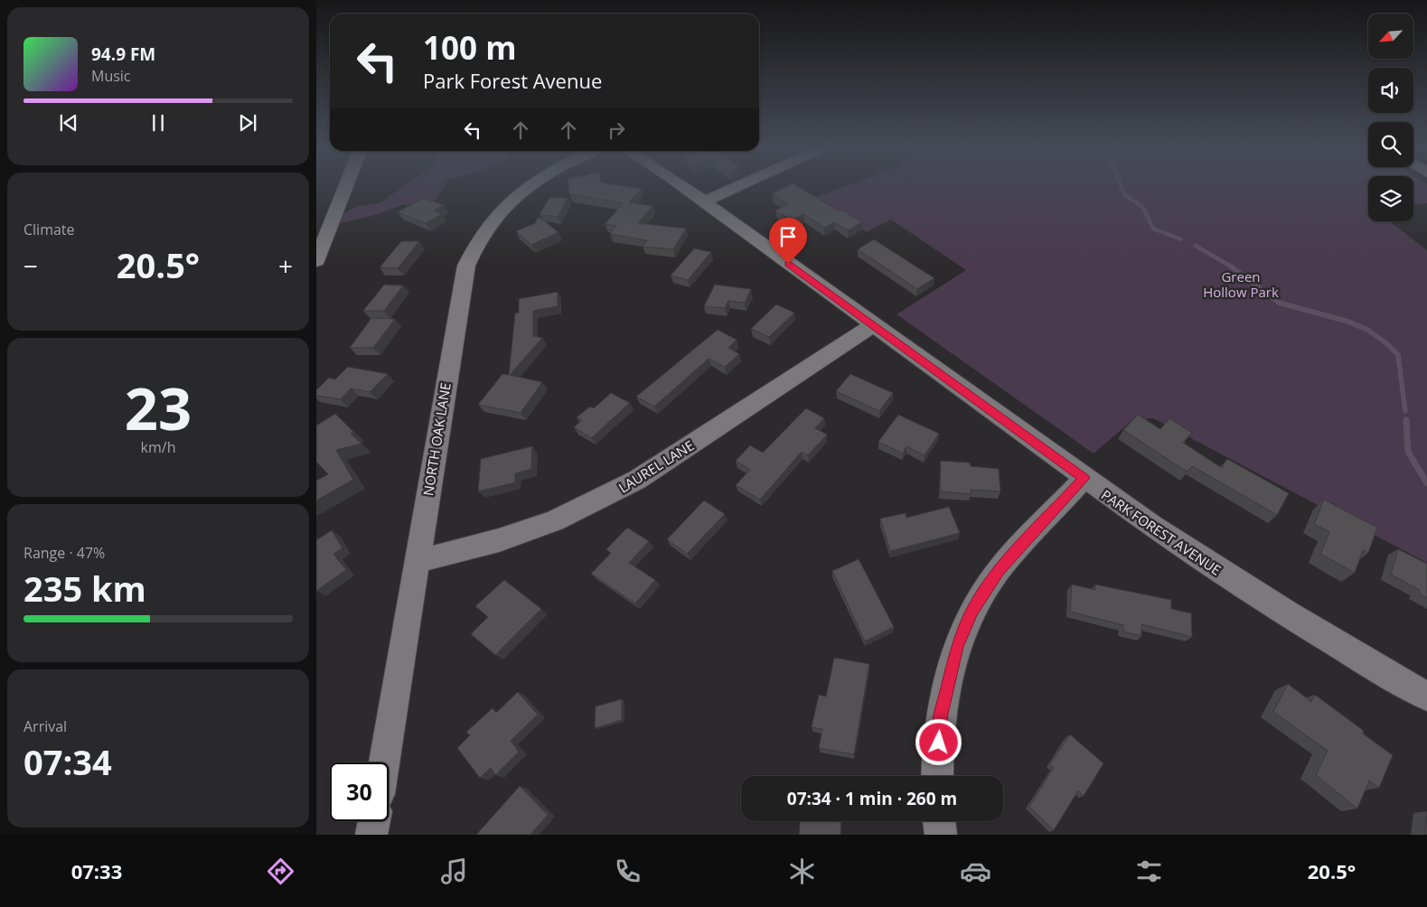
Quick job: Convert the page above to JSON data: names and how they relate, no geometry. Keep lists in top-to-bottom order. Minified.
{"streets":{"street":["NORTH OAK LANE","LAUREL LANE","PARK FOREST AVENUE"]},"crossings":[["NORTH OAK LANE","LAUREL LANE"],["LAUREL LANE","PARK FOREST AVENUE"]],"parks":["Green Hollow Park"],"north":"bottom left","page":{"turn":["100 m","Park Forest Avenue"],"song":["94.9 FM","Music"],"tile":["Climate",["23","km/h"],["Range · 47%","235 km"],["Arrival","07:34"]],"heat":["−","20.5°","+"],"limit":"30","trip":"07:34 · 1 min · 260 m","tabs":["07:33","20.5°"]}}
